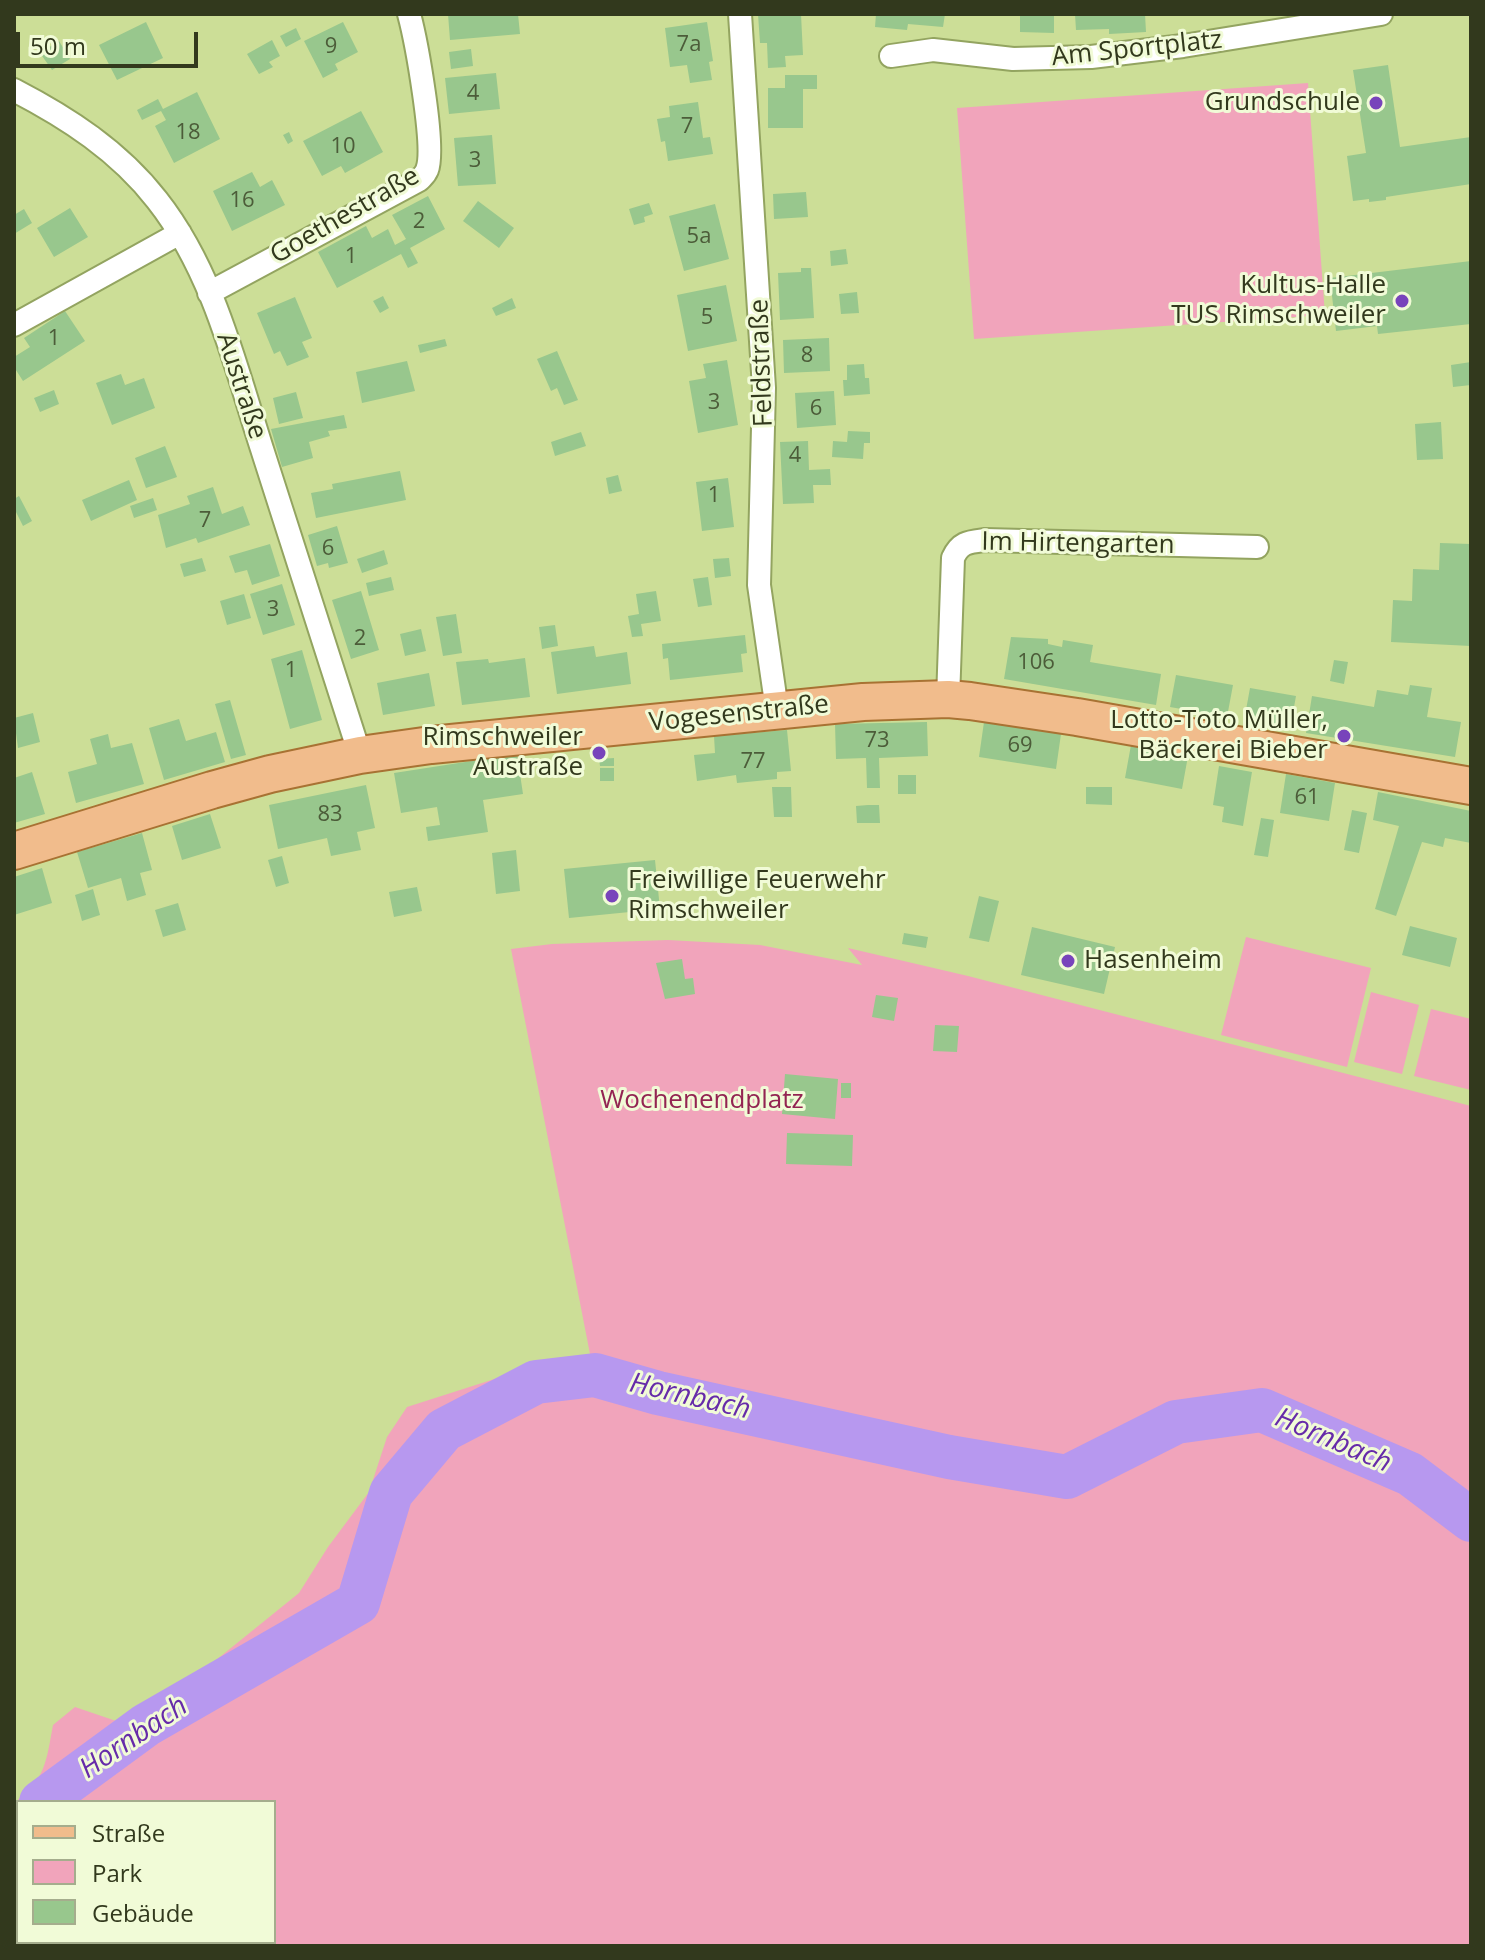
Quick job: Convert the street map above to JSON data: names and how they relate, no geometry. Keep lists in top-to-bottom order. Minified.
{"streets":{"main road":["Vogesenstraße"],"street":["Am Sportplatz","Goethestraße","Feldstraße","Austraße","Im Hirtengarten"]},"crossings":[["Goethestraße","Austraße"],["Feldstraße","Vogesenstraße"],["Austraße","Vogesenstraße"],["Im Hirtengarten","Vogesenstraße"]],"water":["Hornbach"],"parks":["Wochenendplatz"],"places":["Grundschule","Kultus-Halle TUS Rimschweiler","Lotto-Toto Müller, Bäckerei Bieber","Rimschweiler Austraße","Freiwillige Feuerwehr Rimschweiler","Hasenheim"],"house_numbers":["7a","9","4","7","18","10","3","16","2","5a","1","5","1","8","3","6","4","1","7","6","3","2","106","1","73","69","77","61","83"],"legend":["Straße","Park","Gebäude"],"scale_bar":"50 m"}
